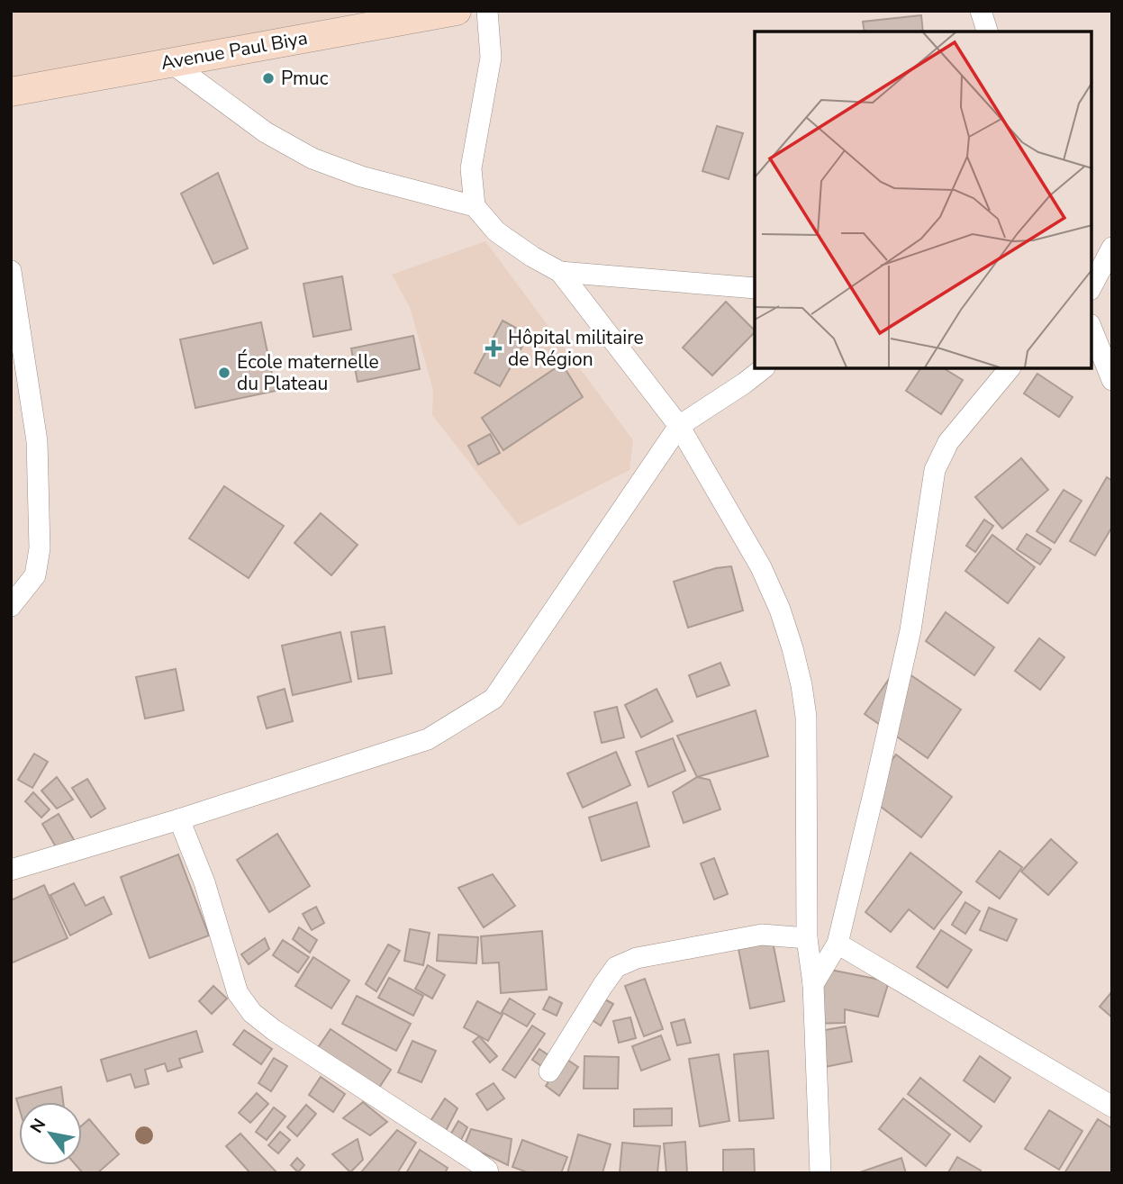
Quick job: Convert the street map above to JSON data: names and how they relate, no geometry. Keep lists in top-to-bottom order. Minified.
{"streets":{"main road":["Avenue Paul Biya"]},"places":{"other":["Pmuc","École maternelle du Plateau"],"health":["Hôpital militaire de Région"]},"north":"top left"}
